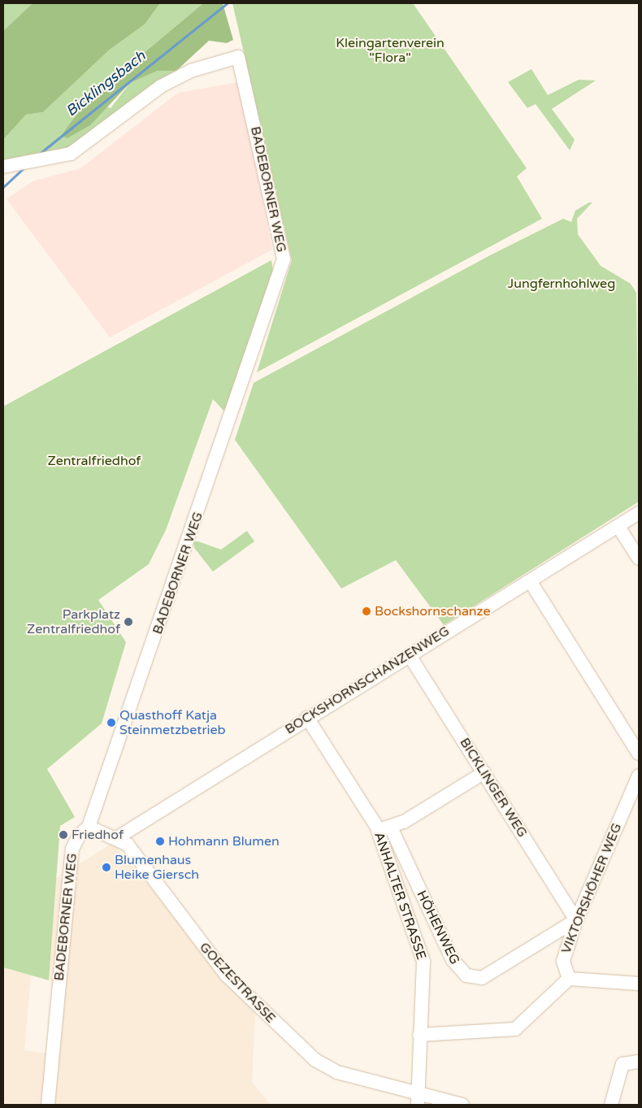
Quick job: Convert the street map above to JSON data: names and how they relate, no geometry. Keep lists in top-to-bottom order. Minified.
{"streets":{"street":["BADEBORNER WEG","BOCKSHORNSCHANZENWEG","BICKLINGER WEG","VIKTORSHÖHER WEG","ANHALTER STRASSE","HÖHENWEG","GOEZESTRASSE"]},"crossings":[["BADEBORNER WEG","GOEZESTRASSE"],["BOCKSHORNSCHANZENWEG","BICKLINGER WEG"],["BOCKSHORNSCHANZENWEG","ANHALTER STRASSE"],["BOCKSHORNSCHANZENWEG","GOEZESTRASSE"],["BICKLINGER WEG","VIKTORSHÖHER WEG"],["BICKLINGER WEG","HÖHENWEG"],["VIKTORSHÖHER WEG","HÖHENWEG"],["ANHALTER STRASSE","GOEZESTRASSE"]],"water":["Bicklingsbach"],"parks":["Kleingartenverein \"Flora\"","Jungfernhohlweg","Zentralfriedhof"],"places":["Bockshornschanze","Parkplatz Zentralfriedhof","Quasthoff Katja Steinmetzbetrieb","Friedhof","Hohmann Blumen","Blumenhaus Heike Giersch"]}
